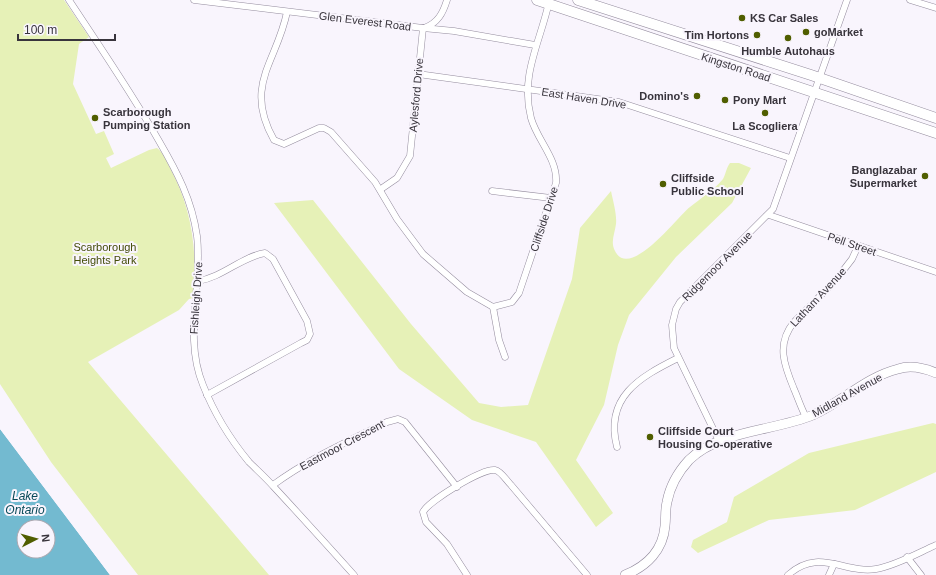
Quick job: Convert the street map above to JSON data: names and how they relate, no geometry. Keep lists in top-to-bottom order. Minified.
{"streets":{"main road":["Kingston Road"],"street":["Glen Everest Road","Aylesford Drive","East Haven Drive","Cliffside Drive","Pell Street","Ridgemoor Avenue","Latham Avenue","Fishleigh Drive","Midland Avenue","Eastmoor Crescent"]},"crossings":[["Glen Everest Road","Aylesford Drive"],["Glen Everest Road","Cliffside Drive"],["Kingston Road","Cliffside Drive"],["Kingston Road","Ridgemoor Avenue"],["Aylesford Drive","East Haven Drive"],["East Haven Drive","Cliffside Drive"],["East Haven Drive","Ridgemoor Avenue"],["Pell Street","Ridgemoor Avenue"],["Pell Street","Latham Avenue"],["Ridgemoor Avenue","Midland Avenue"],["Latham Avenue","Midland Avenue"],["Fishleigh Drive","Eastmoor Crescent"]],"water":["Lake Ontario"],"parks":["Scarborough Heights Park"],"places":["KS Car Sales","goMarket","Tim Hortons","Humble Autohaus","Domino's","Pony Mart","La Scogliera","Scarborough Pumping Station","Banglazabar Supermarket","Cliffside Public School","Cliffside Court Housing Co-operative"],"scale_bar":"100 m","north":"right"}
